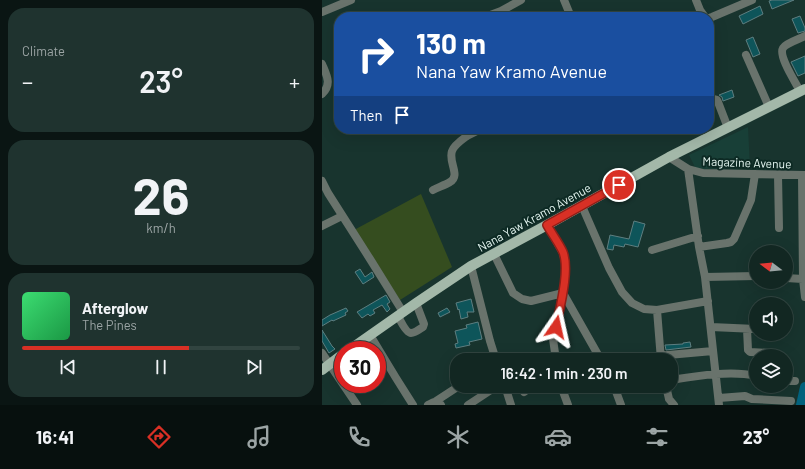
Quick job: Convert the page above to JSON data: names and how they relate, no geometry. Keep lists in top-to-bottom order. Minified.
{"streets":{"main road":["Nana Yaw Kramo Avenue"],"street":["Magazine Avenue"]},"crossings":[["Magazine Avenue","Nana Yaw Kramo Avenue"]],"north":"left","page":{"tile":["Climate",["26","km/h"]],"turn":["130 m","Nana Yaw Kramo Avenue"],"heat":["−","23°","+"],"then":"Then","song":["Afterglow","The Pines"],"limit":"30","trip":"16:42 · 1 min · 230 m","tabs":["16:41","23°"]}}
